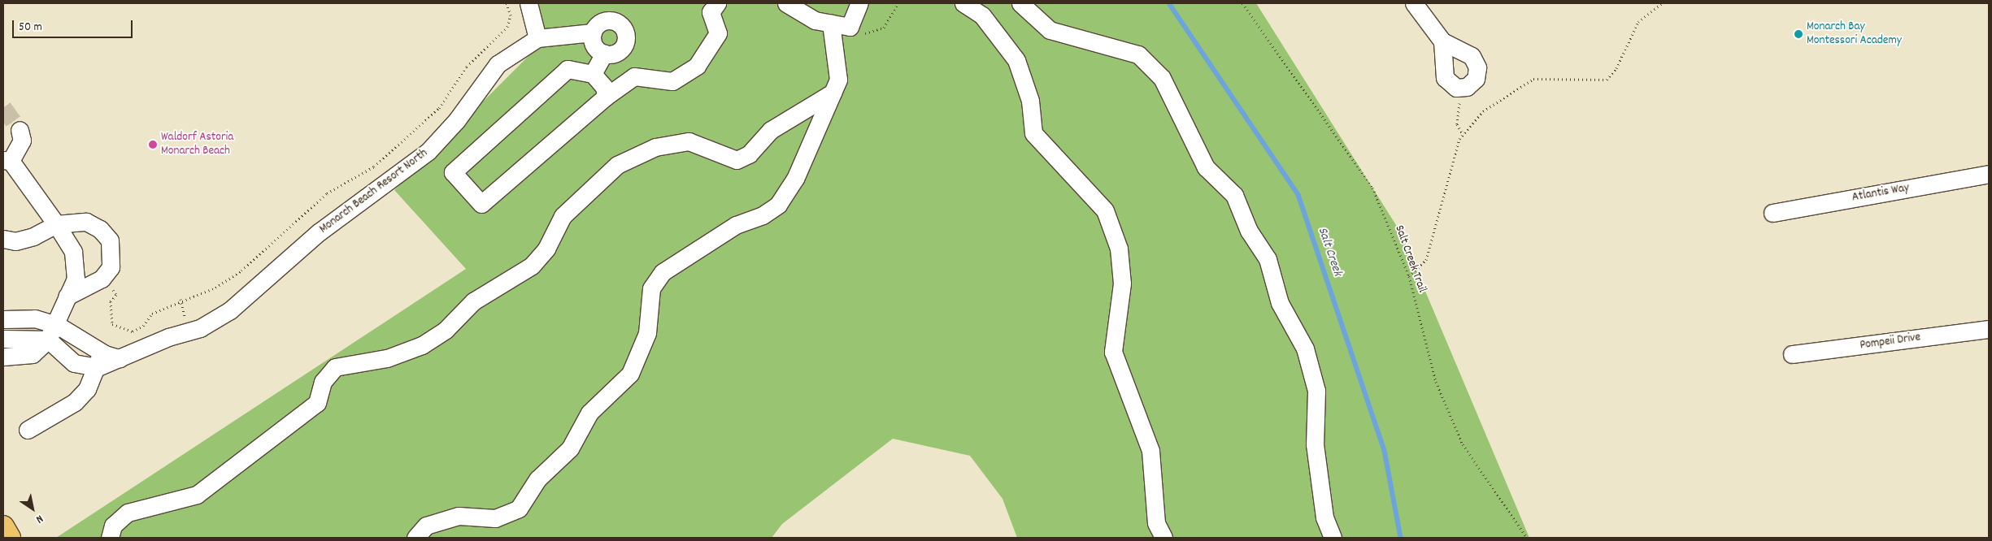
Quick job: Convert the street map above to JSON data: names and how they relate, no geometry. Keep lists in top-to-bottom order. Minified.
{"streets":{"street":["Monarch Beach Resort North","Atlantis Way","Pompeii Drive"],"path":["Salt Creek Trail"]},"water":["Salt Creek"],"places":["Monarch Bay Montessori Academy","Waldorf Astoria Monarch Beach"],"scale_bar":"50 m","north":"bottom right"}
